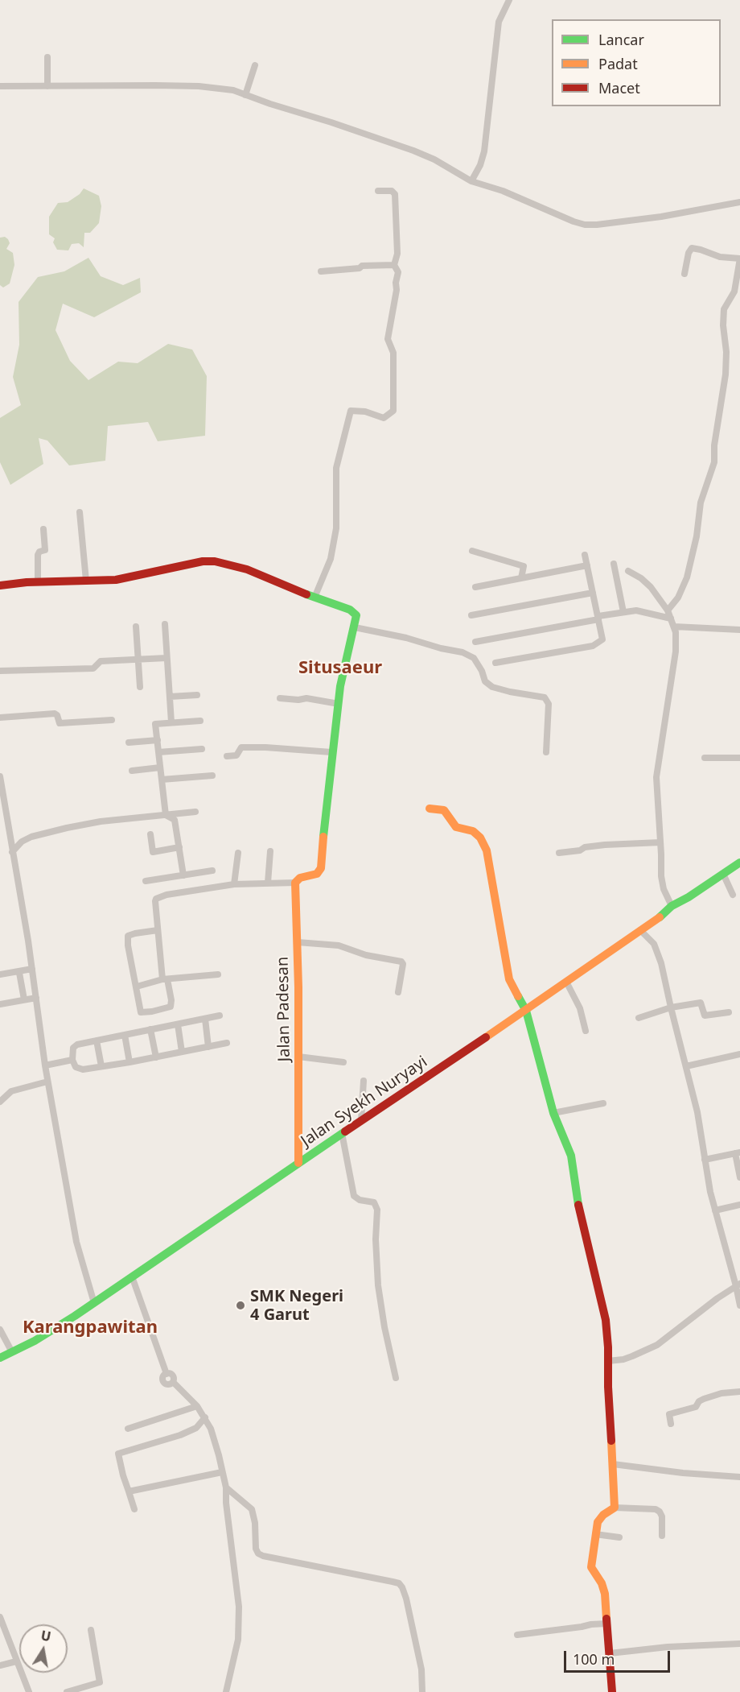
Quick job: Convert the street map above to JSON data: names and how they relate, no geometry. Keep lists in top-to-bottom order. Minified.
{"streets":{"street":["Jalan Padesan","Jalan Syekh Nuryayi"]},"crossings":[["Jalan Padesan","Jalan Syekh Nuryayi"]],"districts":["Situsaeur","Karangpawitan"],"places":["SMK Negeri 4 Garut"],"legend":["Lancar","Padat","Macet"],"scale_bar":"100 m","north":"top"}
